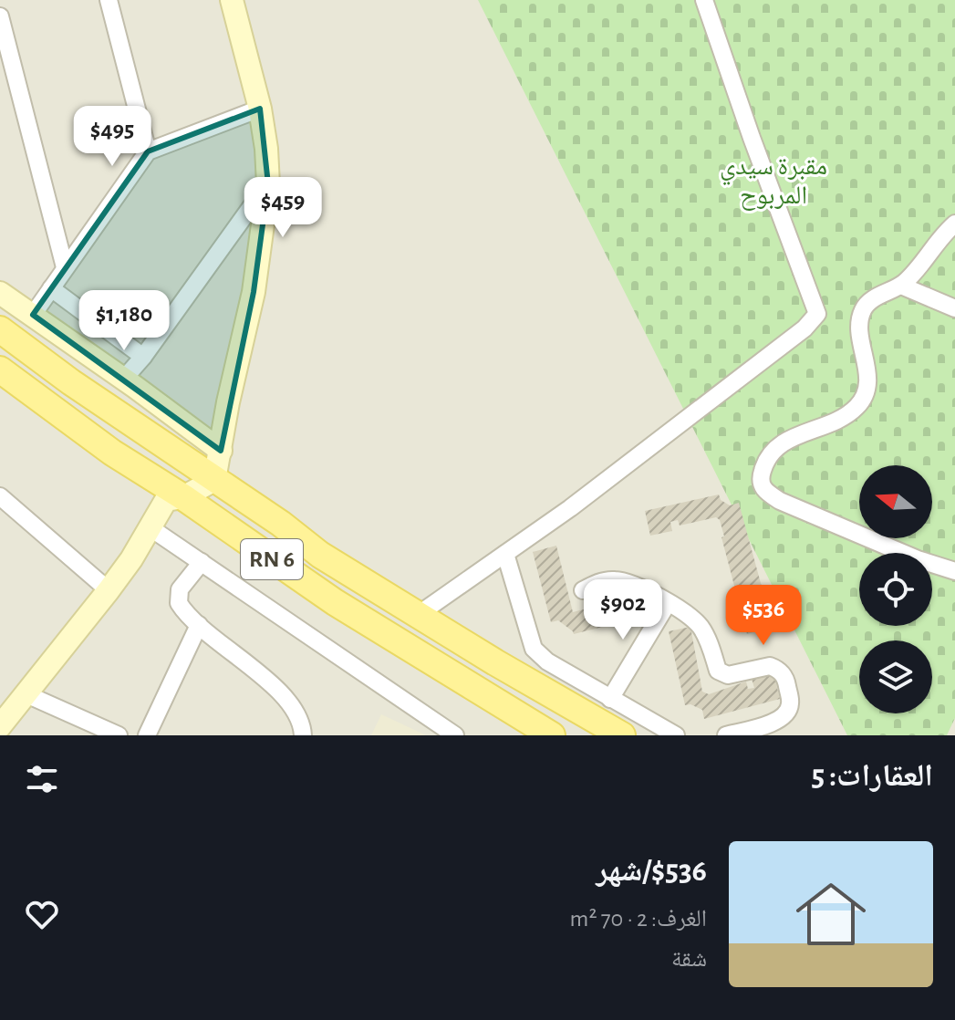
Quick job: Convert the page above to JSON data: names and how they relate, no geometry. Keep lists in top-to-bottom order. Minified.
{"streets":{"main road":["RN 6"]},"parks":["مقبرة سيدي المربوح"],"north":"left","page":{"price":["$495","$459","$1,180","$902","$536"],"heading":"العقارات: 5","list":[{"name":"$536/شهر","note":"الغرف: 2 · 70 m² · شقة"}]}}
